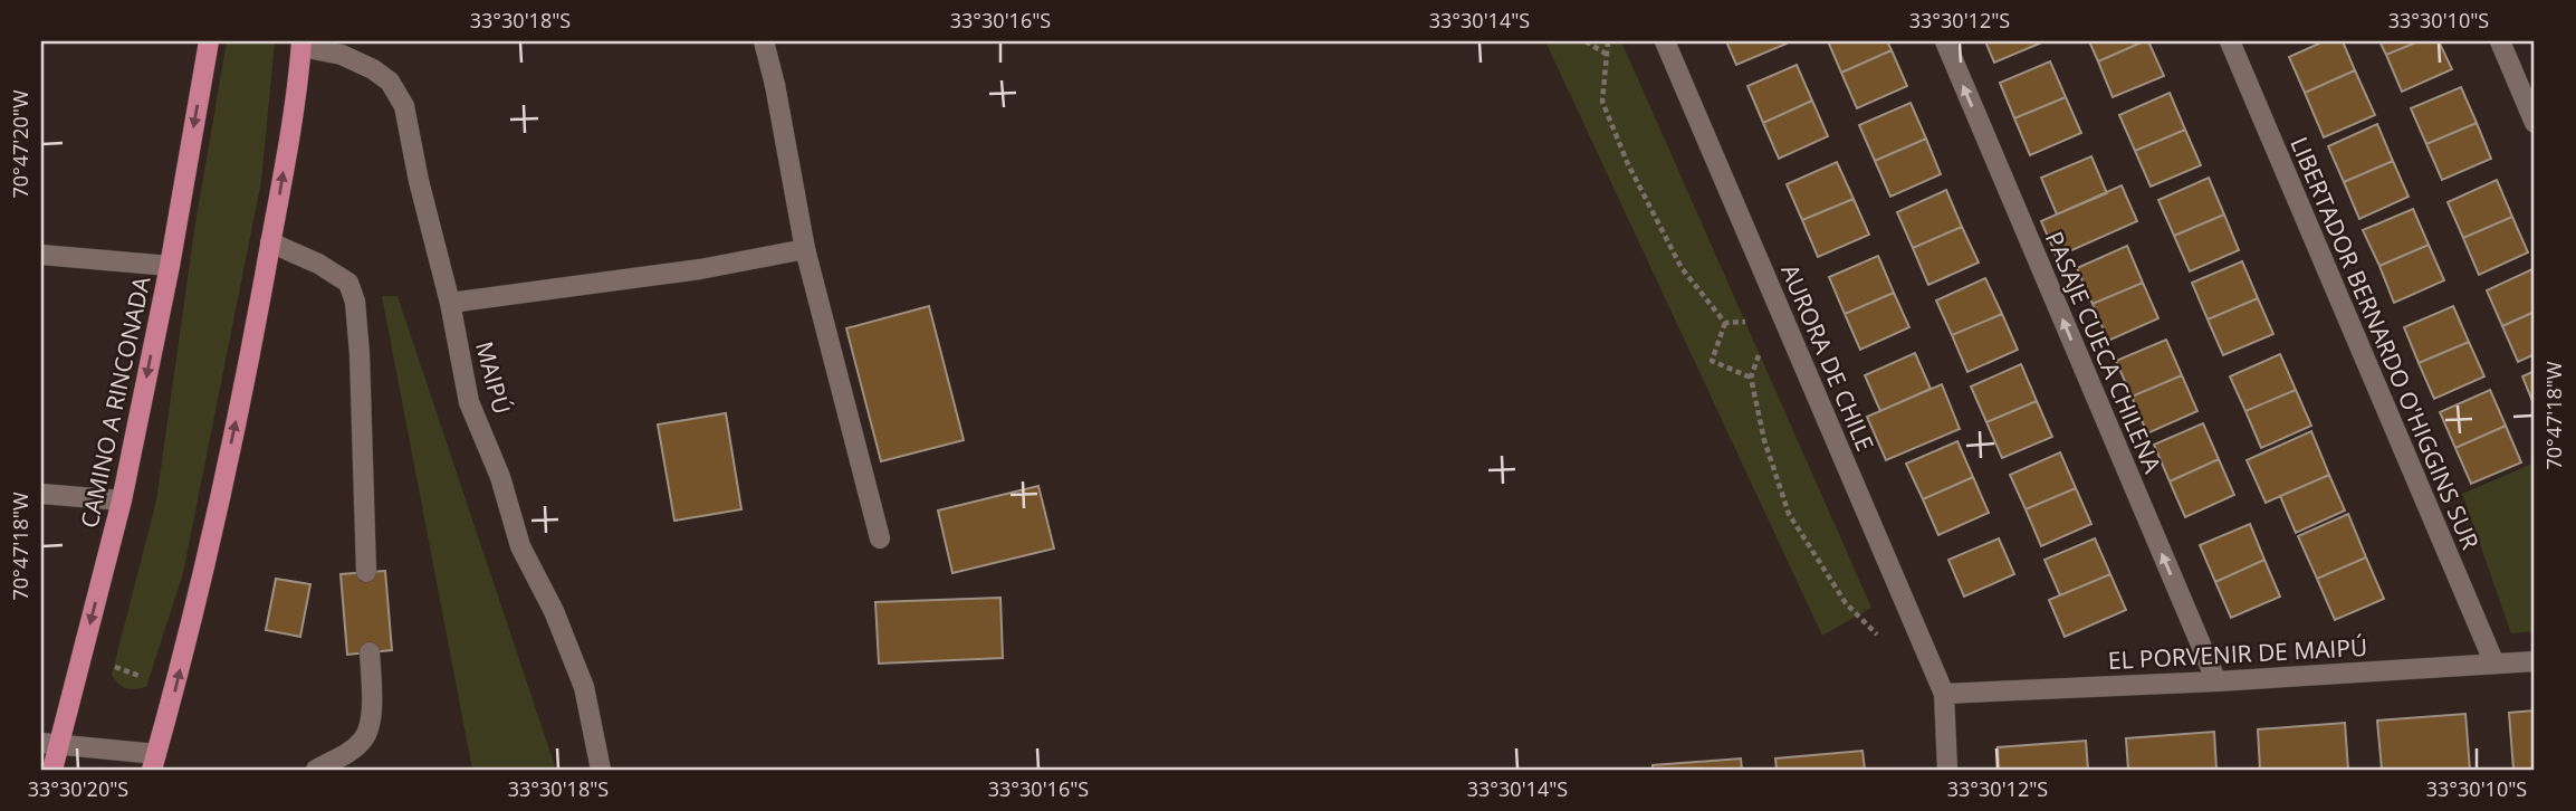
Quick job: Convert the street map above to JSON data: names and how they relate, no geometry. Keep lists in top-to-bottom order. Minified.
{"streets":{"main road":["CAMINO A RINCONADA"],"street":["LIBERTADOR BERNARDO O'HIGGINS SUR","PASAJE CUECA CHILENA","AURORA DE CHILE","MAIPÚ","EL PORVENIR DE MAIPÚ"]},"crossings":[["LIBERTADOR BERNARDO O'HIGGINS SUR","EL PORVENIR DE MAIPÚ"],["PASAJE CUECA CHILENA","EL PORVENIR DE MAIPÚ"],["AURORA DE CHILE","EL PORVENIR DE MAIPÚ"]],"one_way":["PASAJE CUECA CHILENA"],"coordinates":["33°30'18\"S","33°30'16\"S","33°30'14\"S","33°30'12\"S","33°30'10\"S","70°47'20\"W","70°47'18\"W","33°30'20\"S"]}
